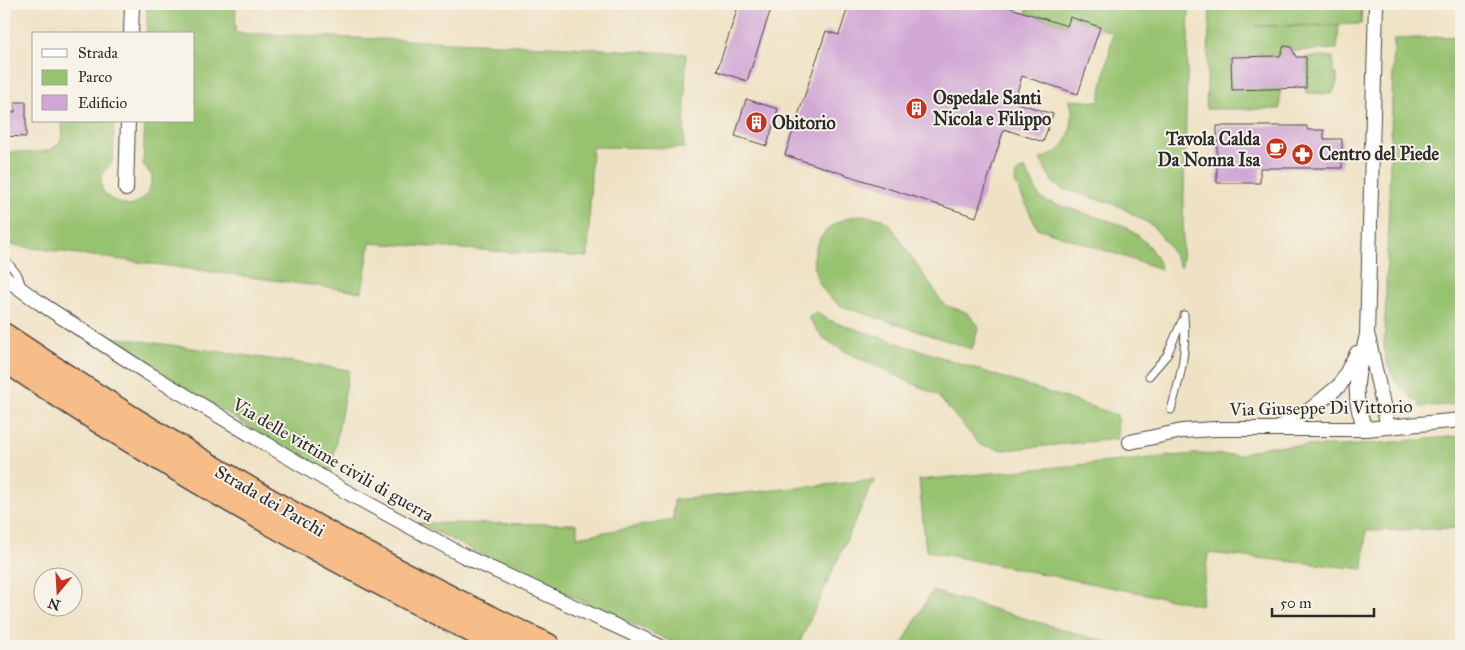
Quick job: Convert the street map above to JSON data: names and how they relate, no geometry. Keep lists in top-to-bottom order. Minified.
{"streets":{"highway":["Strada dei Parchi"],"street":["Via Giuseppe Di Vittorio","Via delle vittime civili di guerra"]},"places":{"building":["Ospedale Santi Nicola e Filippo","Obitorio"],"cafe":["Tavola Calda Da Nonna Isa"],"pharmacy":["Centro del Piede"]},"legend":["Strada","Parco","Edificio"],"scale_bar":"50 m","north":"bottom"}
